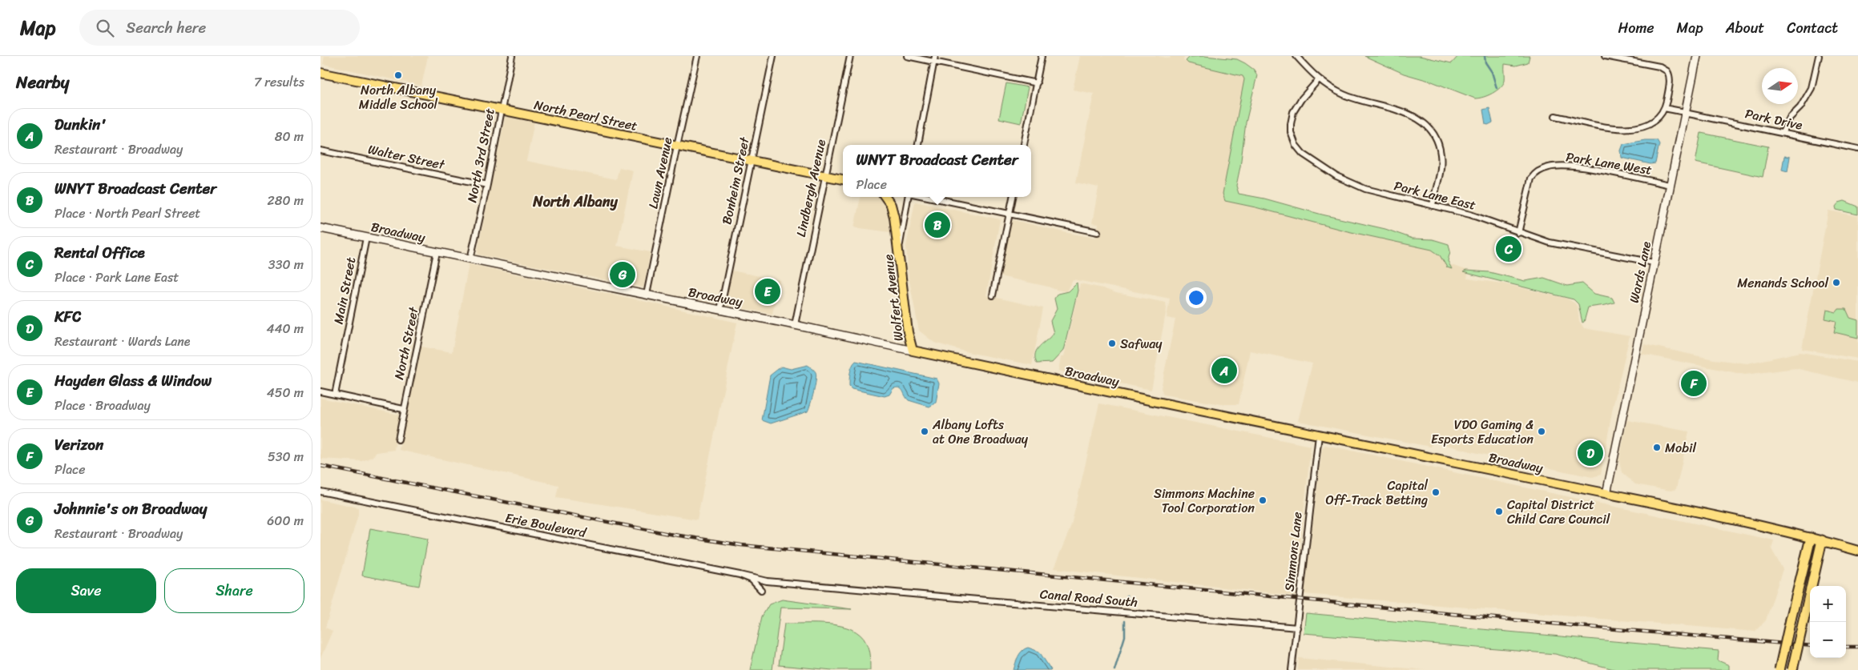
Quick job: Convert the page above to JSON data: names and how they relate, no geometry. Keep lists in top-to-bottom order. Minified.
{"streets":{"main road":["North Pearl Street","Broadway","Wolfert Avenue"],"street":["Park Drive","North 3rd Street","Walter Street","Park Lane West","Lawn Avenue","Bonheim Street","Lindbergh Avenue","Park Lane East","Wards Lane","Main Street","North Street","Erie Boulevard","Simmons Lane","Canal Road South"]},"crossings":[["North Pearl Street","North 3rd Street"],["North Pearl Street","Lawn Avenue"],["North Pearl Street","Bonheim Street"],["North Pearl Street","Lindbergh Avenue"],["Park Drive","Wards Lane"],["North 3rd Street","Walter Street"],["North 3rd Street","Broadway"],["Park Lane West","Park Lane East"],["Park Lane West","Wards Lane"],["Lawn Avenue","Broadway"],["Bonheim Street","Broadway"],["Lindbergh Avenue","Broadway"],["Park Lane East","Wards Lane"],["Broadway","Wards Lane"],["Broadway","Main Street"],["Broadway","Wolfert Avenue"],["Broadway","North Street"],["Broadway","Simmons Lane"],["Erie Boulevard","Canal Road South"],["Simmons Lane","Canal Road South"]],"districts":["North Albany"],"places":["North Albany Middle School","Menands School","Safway","Albany Lofts at One Broadway","VDO Gaming & Esports Education","Mobil","Capital Off-Track Betting","Simmons Machine Tool Corporation","Capital District Child Care Council"],"north":"right","page":{"header":"Map","search":"Search here","nav":["Home","Map","About","Contact"],"heading":["Nearby","7 results"],"list":[{"mark":"A","name":"Dunkin'","note":"Restaurant · Broadway","value":"80 m"},{"mark":"B","name":"WNYT Broadcast Center","note":"Place · North Pearl Street","value":"280 m"},{"mark":"C","name":"Rental Office","note":"Place · Park Lane East","value":"330 m"},{"mark":"D","name":"KFC","note":"Restaurant · Wards Lane","value":"440 m"},{"mark":"E","name":"Hayden Glass & Window","note":"Place · Broadway","value":"450 m"},{"mark":"F","name":"Verizon","note":"Place","value":"530 m"},{"mark":"G","name":"Johnnie's on Broadway","note":"Restaurant · Broadway","value":"600 m"}],"popup":["WNYT Broadcast Center","Place"],"pins":["B","C","G","E","A","F","D"],"buttons":["Save","Share"],"map_buttons":["+","−"]}}
